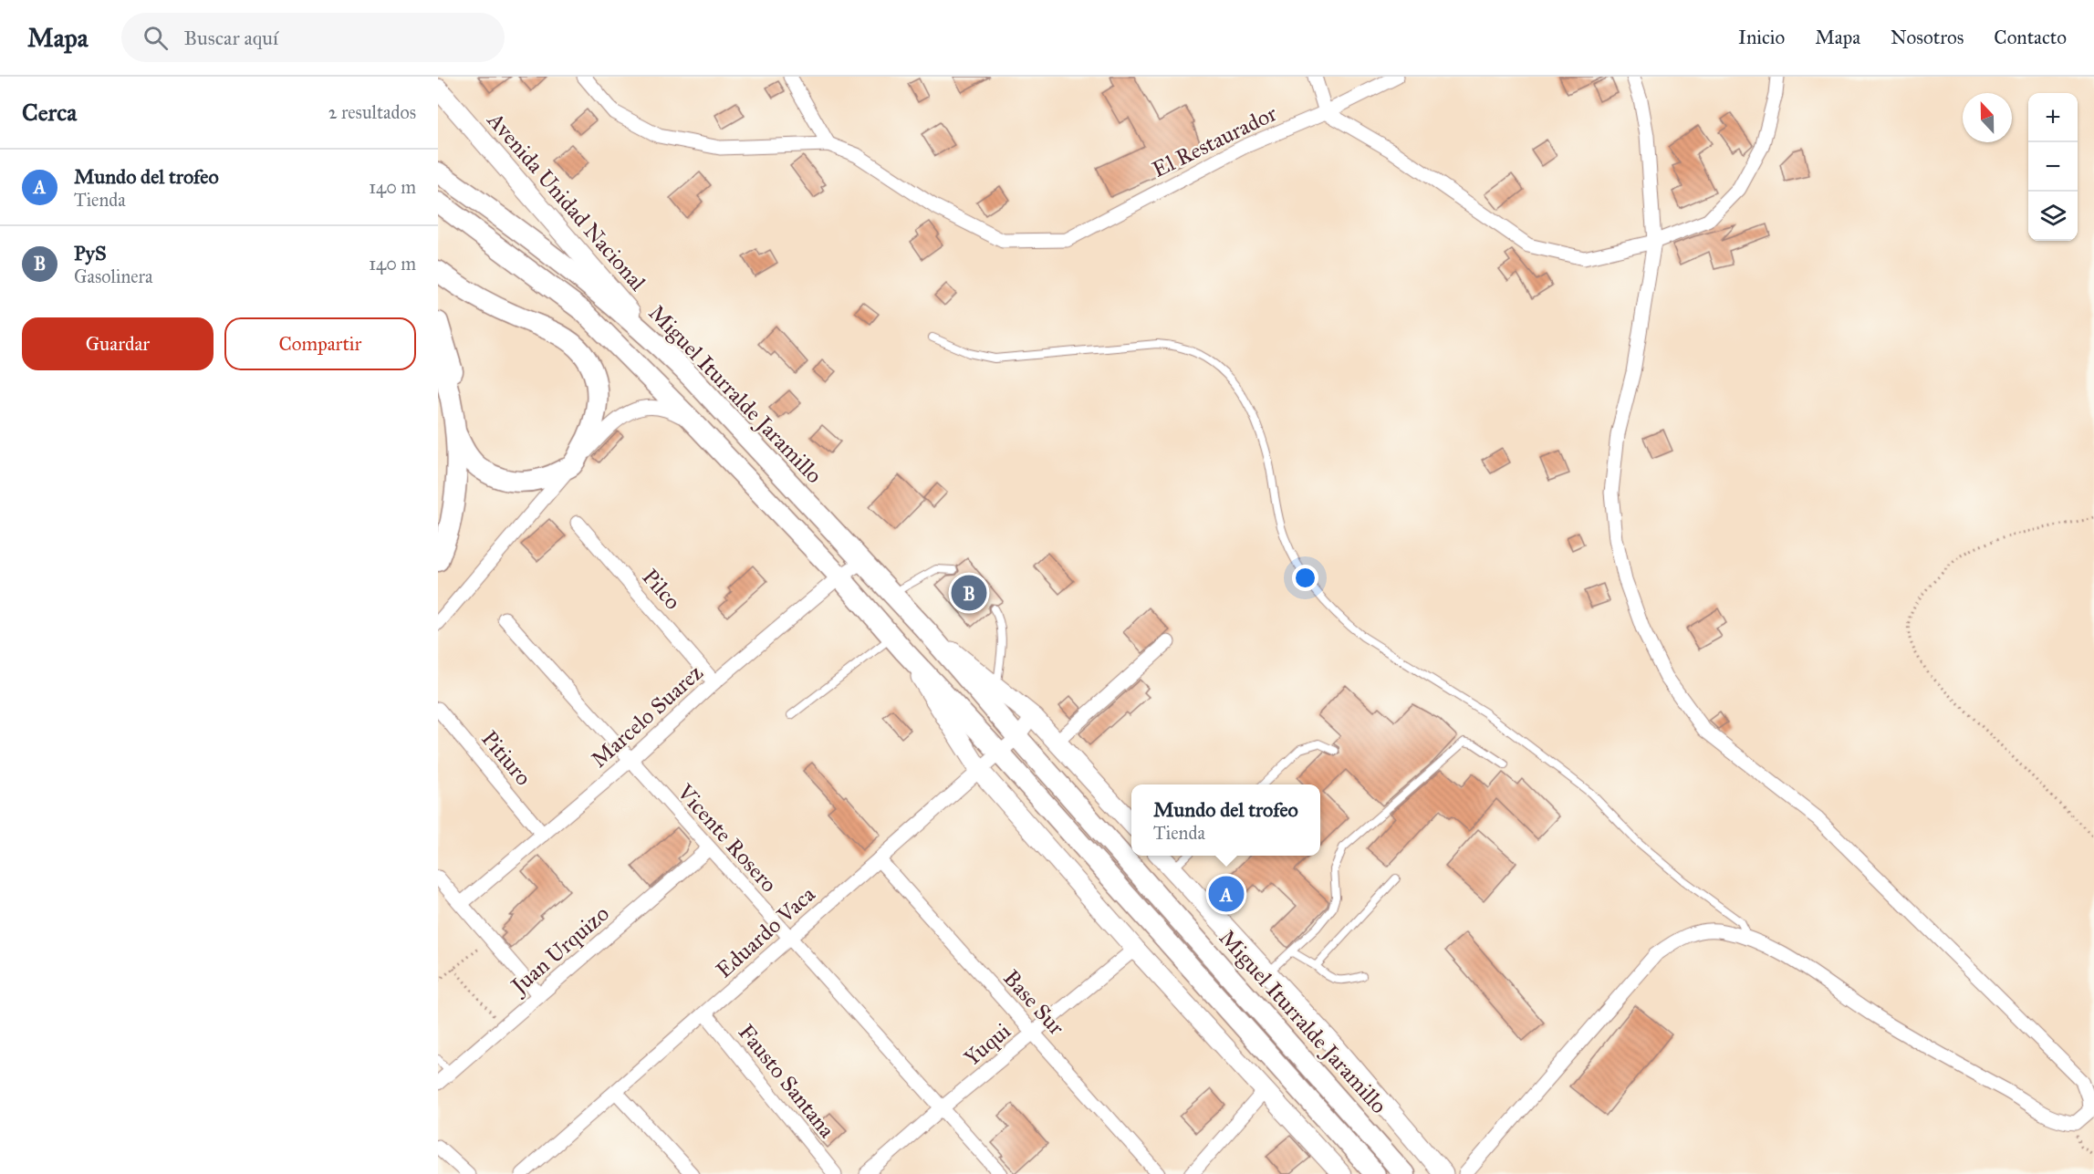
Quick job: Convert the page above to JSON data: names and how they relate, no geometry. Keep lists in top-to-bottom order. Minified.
{"streets":{"main road":["Avenida Unidad Nacional","Miguel Iturralde Jaramillo"],"street":["El Restaurador","Pilco","Marcelo Suarez","Pitiuro","Vicente Rosero","Eduardo Vaca","Juan Urquizo","Base Sur","Yuqui","Fausto Santana"]},"crossings":[["Avenida Unidad Nacional","Miguel Iturralde Jaramillo"],["Miguel Iturralde Jaramillo","Marcelo Suarez"],["Miguel Iturralde Jaramillo","Eduardo Vaca"],["Pilco","Marcelo Suarez"],["Marcelo Suarez","Pitiuro"],["Marcelo Suarez","Vicente Rosero"],["Vicente Rosero","Eduardo Vaca"],["Vicente Rosero","Juan Urquizo"],["Vicente Rosero","Yuqui"],["Eduardo Vaca","Base Sur"],["Eduardo Vaca","Fausto Santana"],["Base Sur","Yuqui"]],"north":"top","page":{"header":"Mapa","search":"Buscar aquí","nav":["Inicio","Mapa","Nosotros","Contacto"],"heading":["Cerca","2 resultados"],"map_buttons":["+","−"],"list":[{"mark":"A","name":"Mundo del trofeo","note":"Tienda","value":"140 m"},{"mark":"B","name":"PyS","note":"Gasolinera","value":"140 m"}],"buttons":["Guardar","Compartir"],"pins":["B","A"],"popup":["Mundo del trofeo","Tienda"]}}
